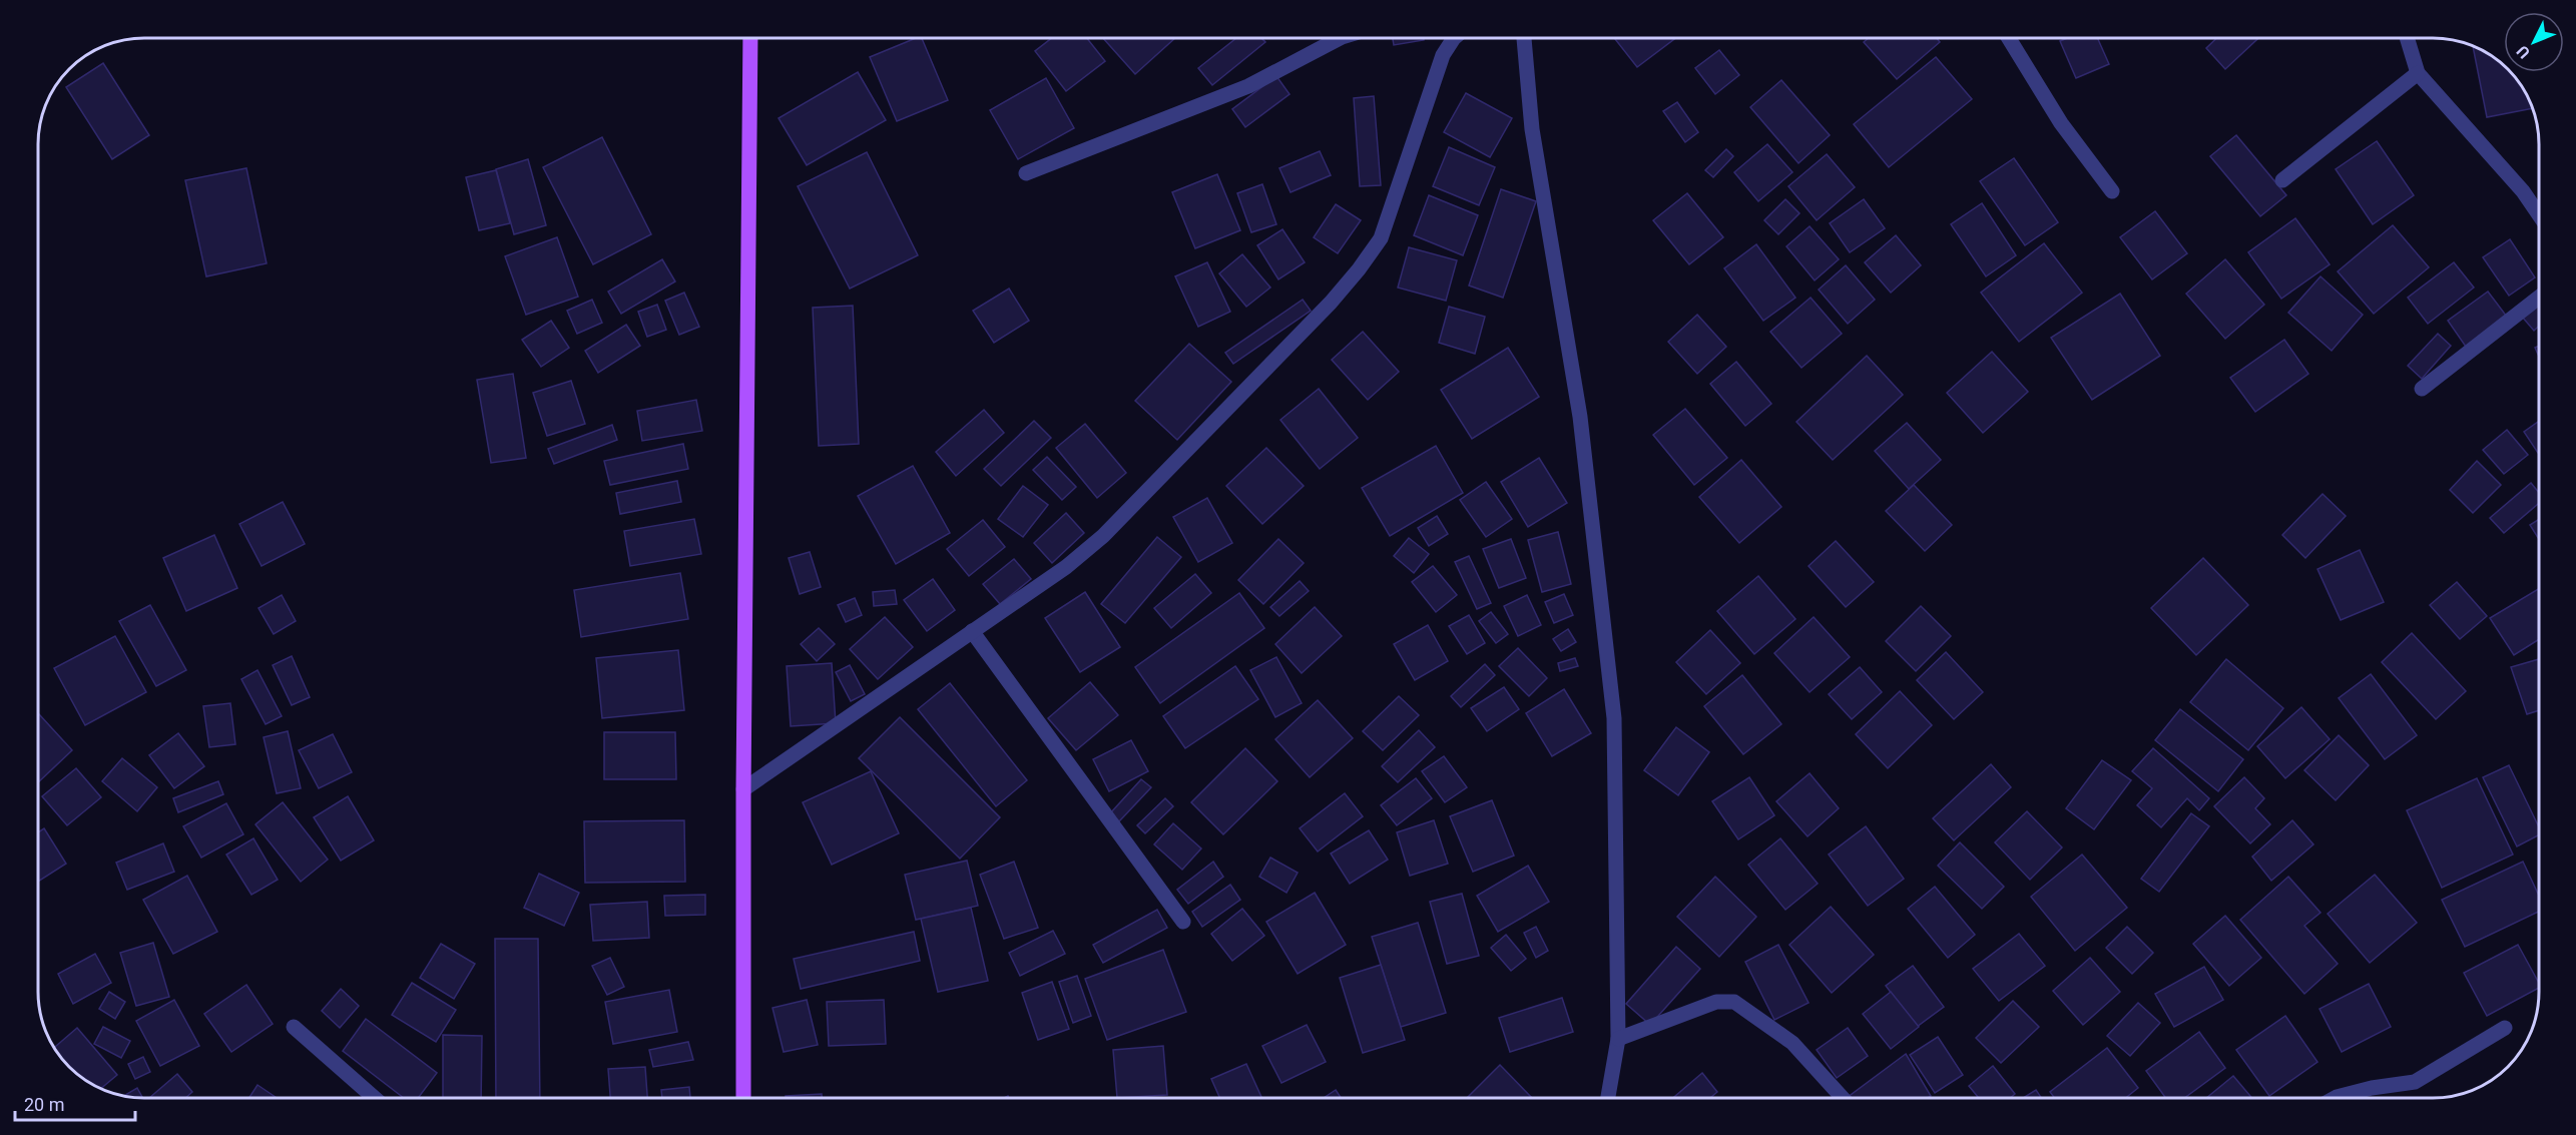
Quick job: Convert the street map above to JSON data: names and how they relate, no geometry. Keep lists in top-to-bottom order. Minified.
{"scale_bar":"20 m","north":"bottom left"}
